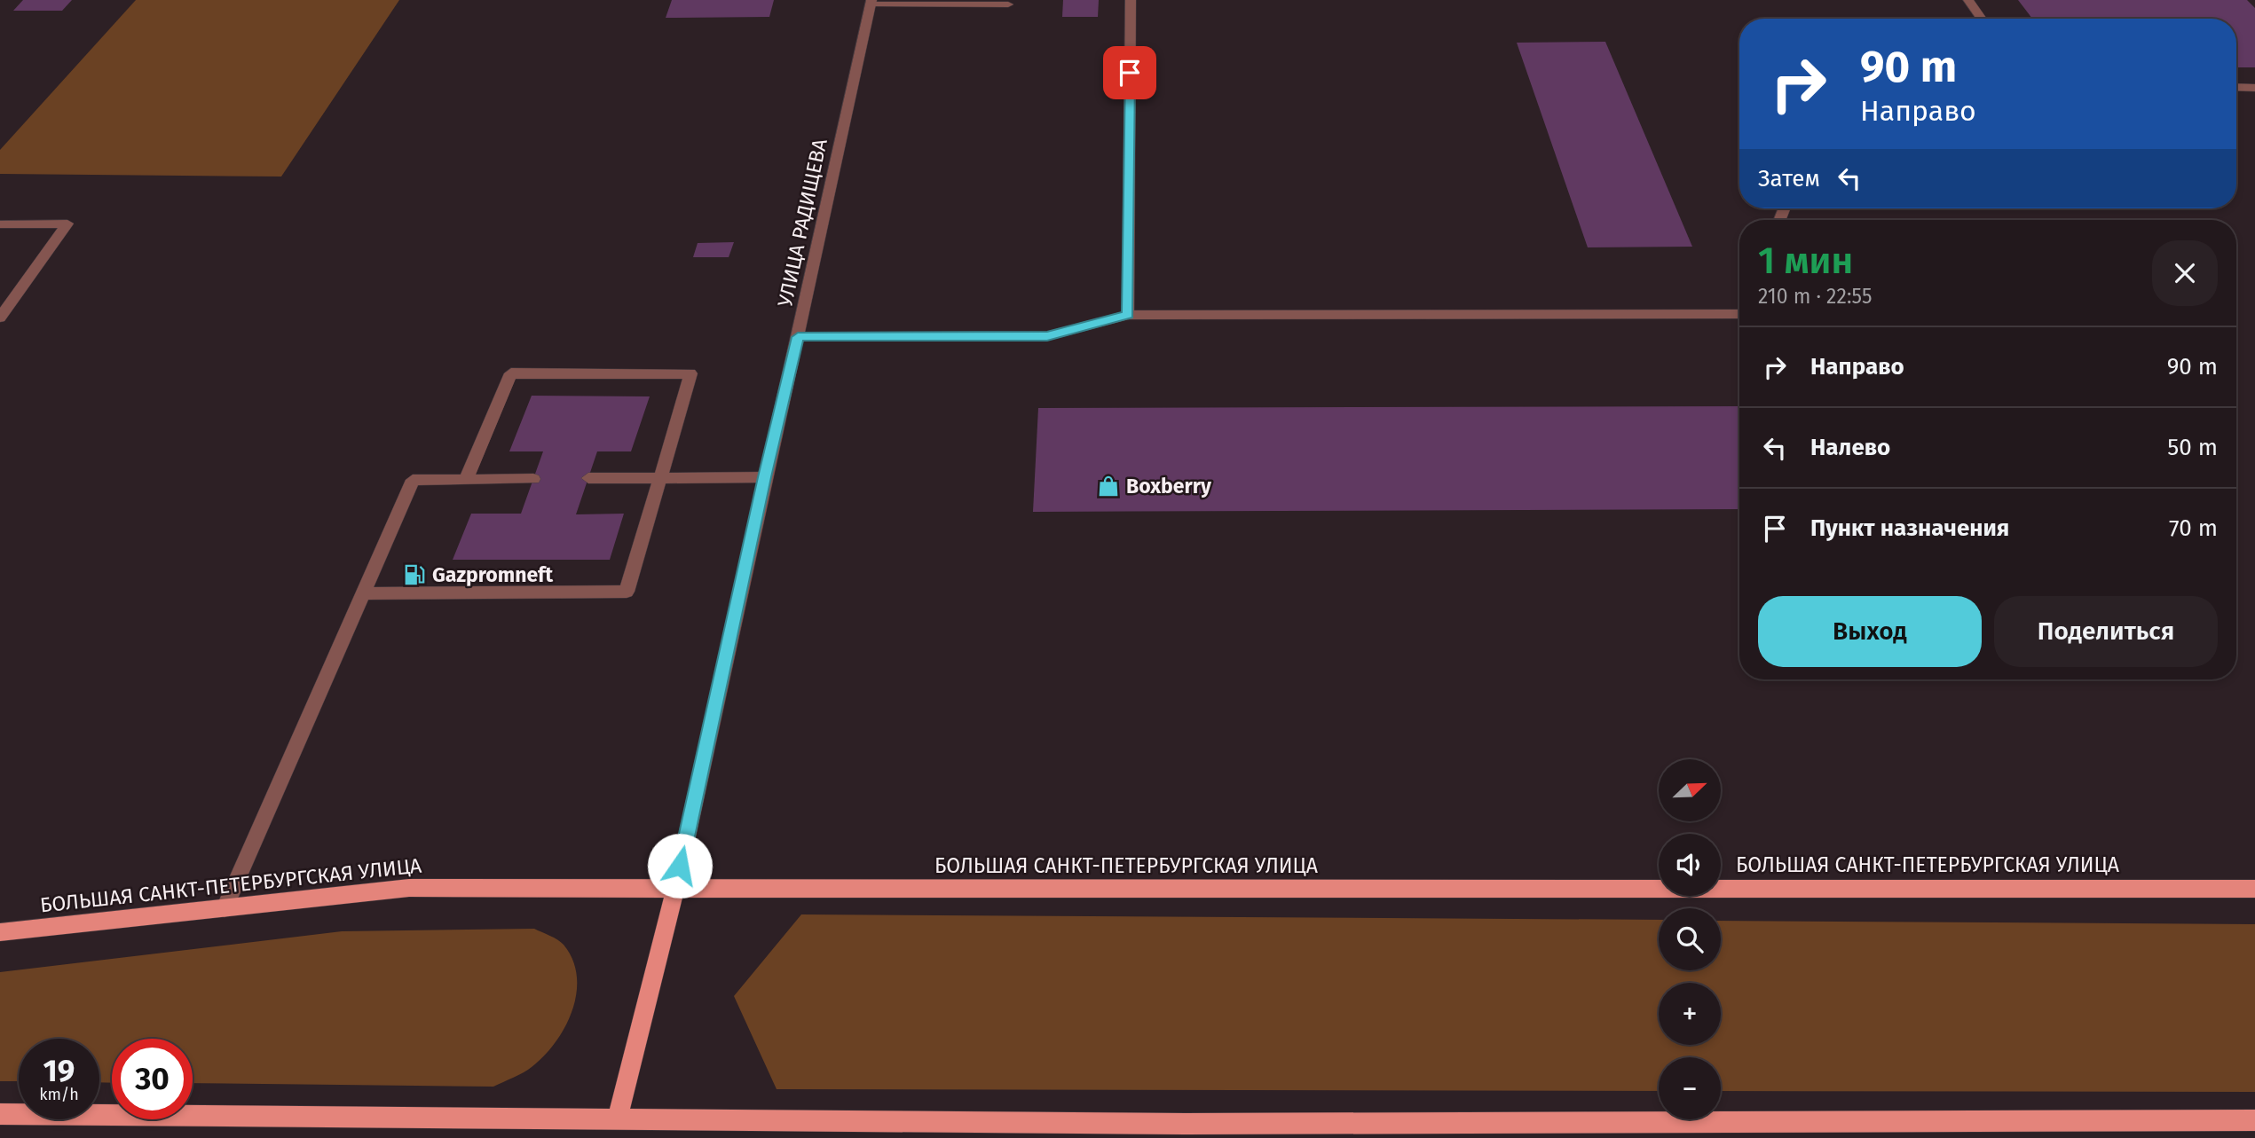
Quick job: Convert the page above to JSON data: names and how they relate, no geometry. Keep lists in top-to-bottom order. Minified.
{"streets":{"main road":["БОЛЬШАЯ САНКТ-ПЕТЕРБУРГСКАЯ УЛИЦА"],"street":["УЛИЦА РАДИЩЕВА"]},"crossings":[["УЛИЦА РАДИЩЕВА","БОЛЬШАЯ САНКТ-ПЕТЕРБУРГСКАЯ УЛИЦА"]],"places":{"shop":["Boxberry"],"fuel station":["Gazpromneft"]},"north":"top right","page":{"turn":["90 m","Направо"],"then":"Затем","heading":["1 мин","210 m · 22:55"],"list":[{"name":"Направо","value":"90 m"},{"name":"Налево","value":"50 m"},{"name":"Пункт назначения","value":"70 m"}],"buttons":["Выход","Поделиться"],"map_buttons":["+","−"],"speed":"19 km/h","limit":"30"}}
